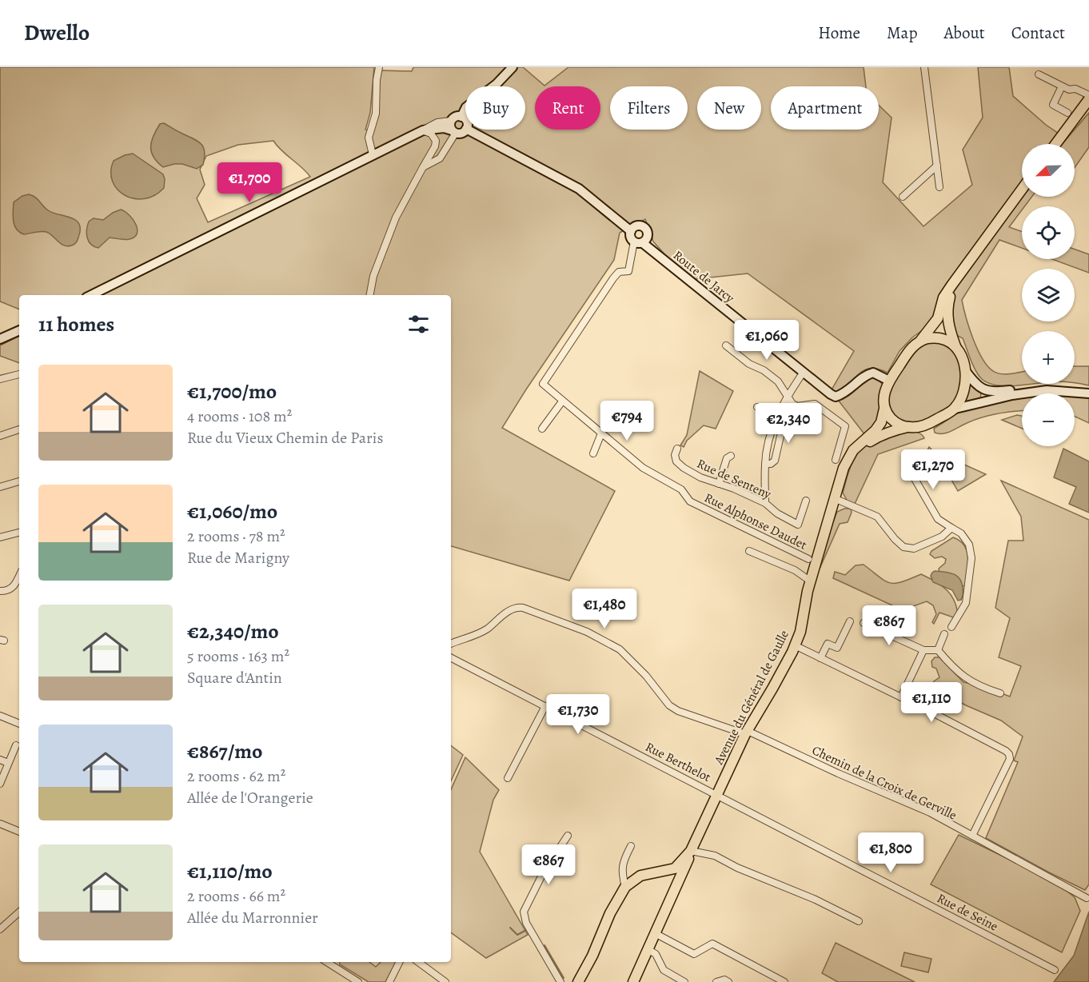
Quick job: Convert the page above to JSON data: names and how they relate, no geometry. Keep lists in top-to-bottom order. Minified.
{"streets":{"main road":["Avenue du Général de Gaulle"],"street":["Route de Jarcy","Rue de Senteny","Rue Alphonse Daudet","Rue Berthelot","Chemin de la Croix de Gerville","Rue de Seine"]},"crossings":[["Route de Jarcy","Rue Alphonse Daudet"],["Avenue du Général de Gaulle","Rue Berthelot"],["Avenue du Général de Gaulle","Chemin de la Croix de Gerville"],["Avenue du Général de Gaulle","Rue de Seine"],["Rue Berthelot","Rue de Seine"]],"north":"bottom left","page":{"header":"Dwello","nav":["Home","Map","About","Contact"],"chip":["Buy","Rent","Filters","New","Apartment"],"map_buttons":["+","−"],"price":["€1,700","€1,060","€794","€2,340","€1,270","€1,480","€867","€1,110","€1,730","€1,800","€867"],"heading":"11 homes","list":[{"name":"€1,700/mo","note":"4 rooms · 108 m² · Rue du Vieux Chemin de Paris"},{"name":"€1,060/mo","note":"2 rooms · 78 m² · Rue de Marigny"},{"name":"€2,340/mo","note":"5 rooms · 163 m² · Square d'Antin"},{"name":"€867/mo","note":"2 rooms · 62 m² · Allée de l'Orangerie"},{"name":"€1,110/mo","note":"2 rooms · 66 m² · Allée du Marronnier"}]}}
